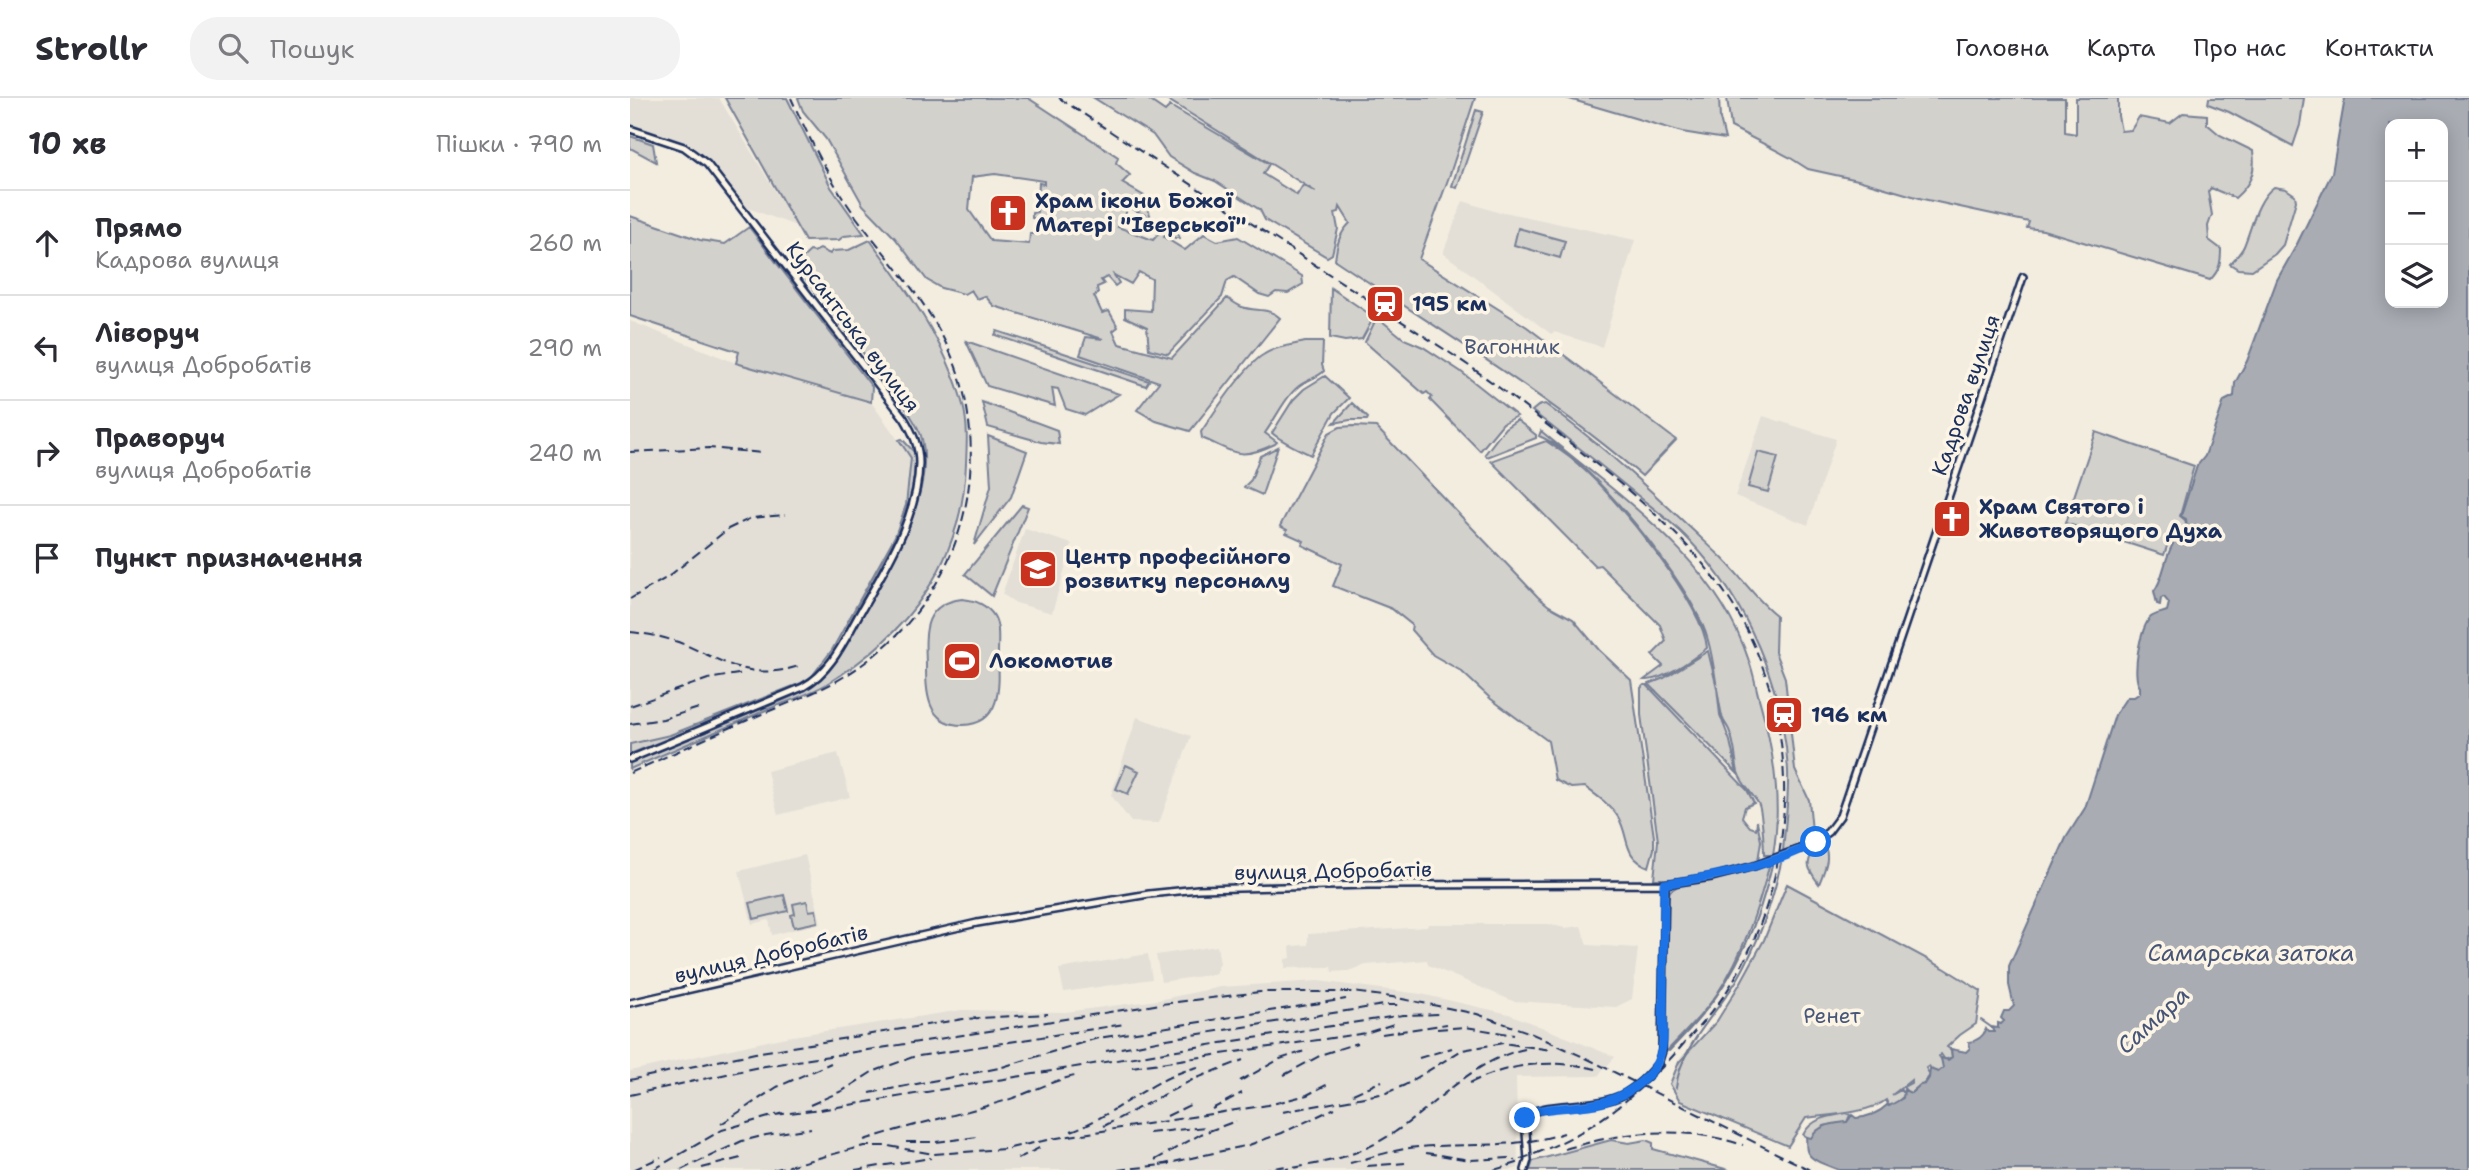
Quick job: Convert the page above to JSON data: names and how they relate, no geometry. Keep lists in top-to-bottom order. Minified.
{"streets":{"street":["Курсантська вулиця","Кадрова вулиця","вулиця Добробатів"]},"crossings":[["Кадрова вулиця","вулиця Добробатів"]],"water":["Самарська затока","Самара"],"parks":["Вагонник","Ренет"],"places":{"church":["Храм ікони Божої Матері \"Іверської\"","Храм Святого і Животворящого Духа"],"station":["195 км","196 км"],"school or university":["Центр професійного розвитку персоналу"],"sports":["Локомотив"]},"page":{"header":"Strollr","search":"Пошук","nav":["Головна","Карта","Про нас","Контакти"],"heading":["10 хв","Пішки · 790 m"],"map_buttons":["+","−"],"list":[["Прямо","Кадрова вулиця","260 m"],["Ліворуч","вулиця Добробатів","290 m"],["Праворуч","вулиця Добробатів","240 m"],"Пункт призначення"]}}
